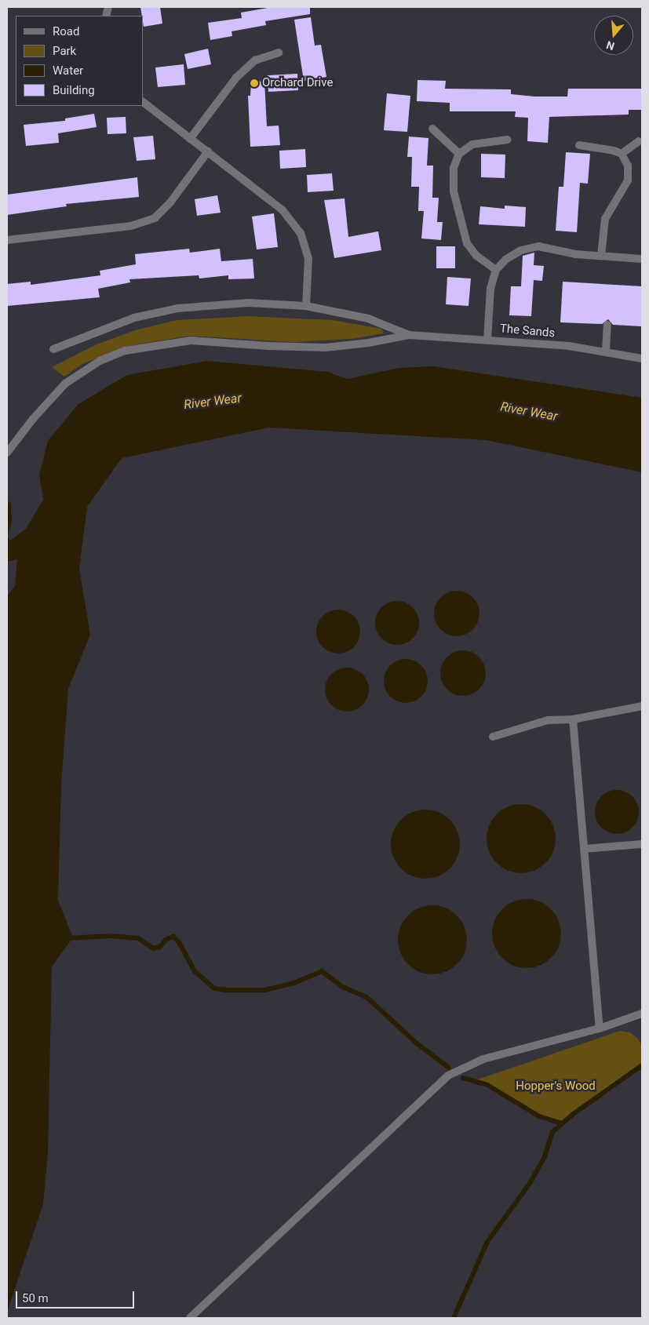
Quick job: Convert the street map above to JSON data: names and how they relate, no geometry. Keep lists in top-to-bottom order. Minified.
{"streets":{"street":["The Sands"]},"water":["River Wear"],"parks":["Hopper's Wood"],"places":["Orchard Drive"],"legend":["Road","Park","Water","Building"],"scale_bar":"50 m","north":"bottom"}
